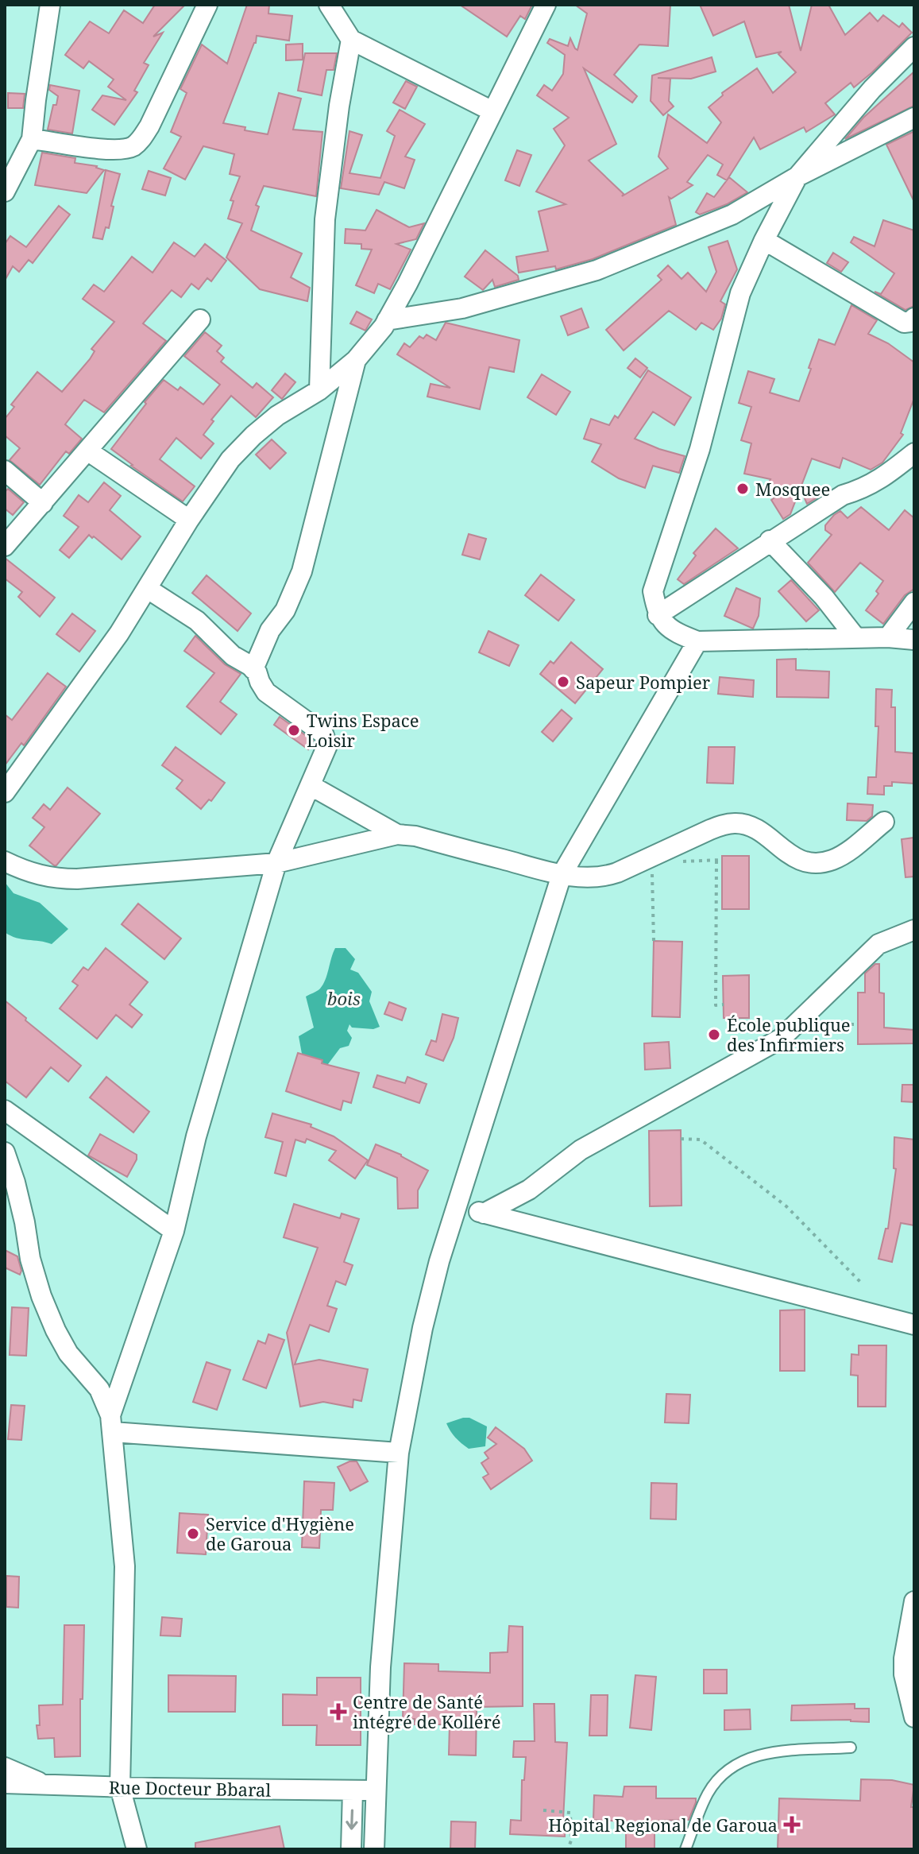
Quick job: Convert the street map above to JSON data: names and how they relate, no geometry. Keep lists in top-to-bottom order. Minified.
{"streets":{"street":["Rue Docteur Bbaral"]},"parks":["bois"],"places":{"other":["Mosquee","Sapeur Pompier","Twins Espace Loisir","École publique des Infirmiers","Service d'Hygiène de Garoua"],"health":["Centre de Santé intégré de Kolléré","Hôpital Regional de Garoua"]}}
